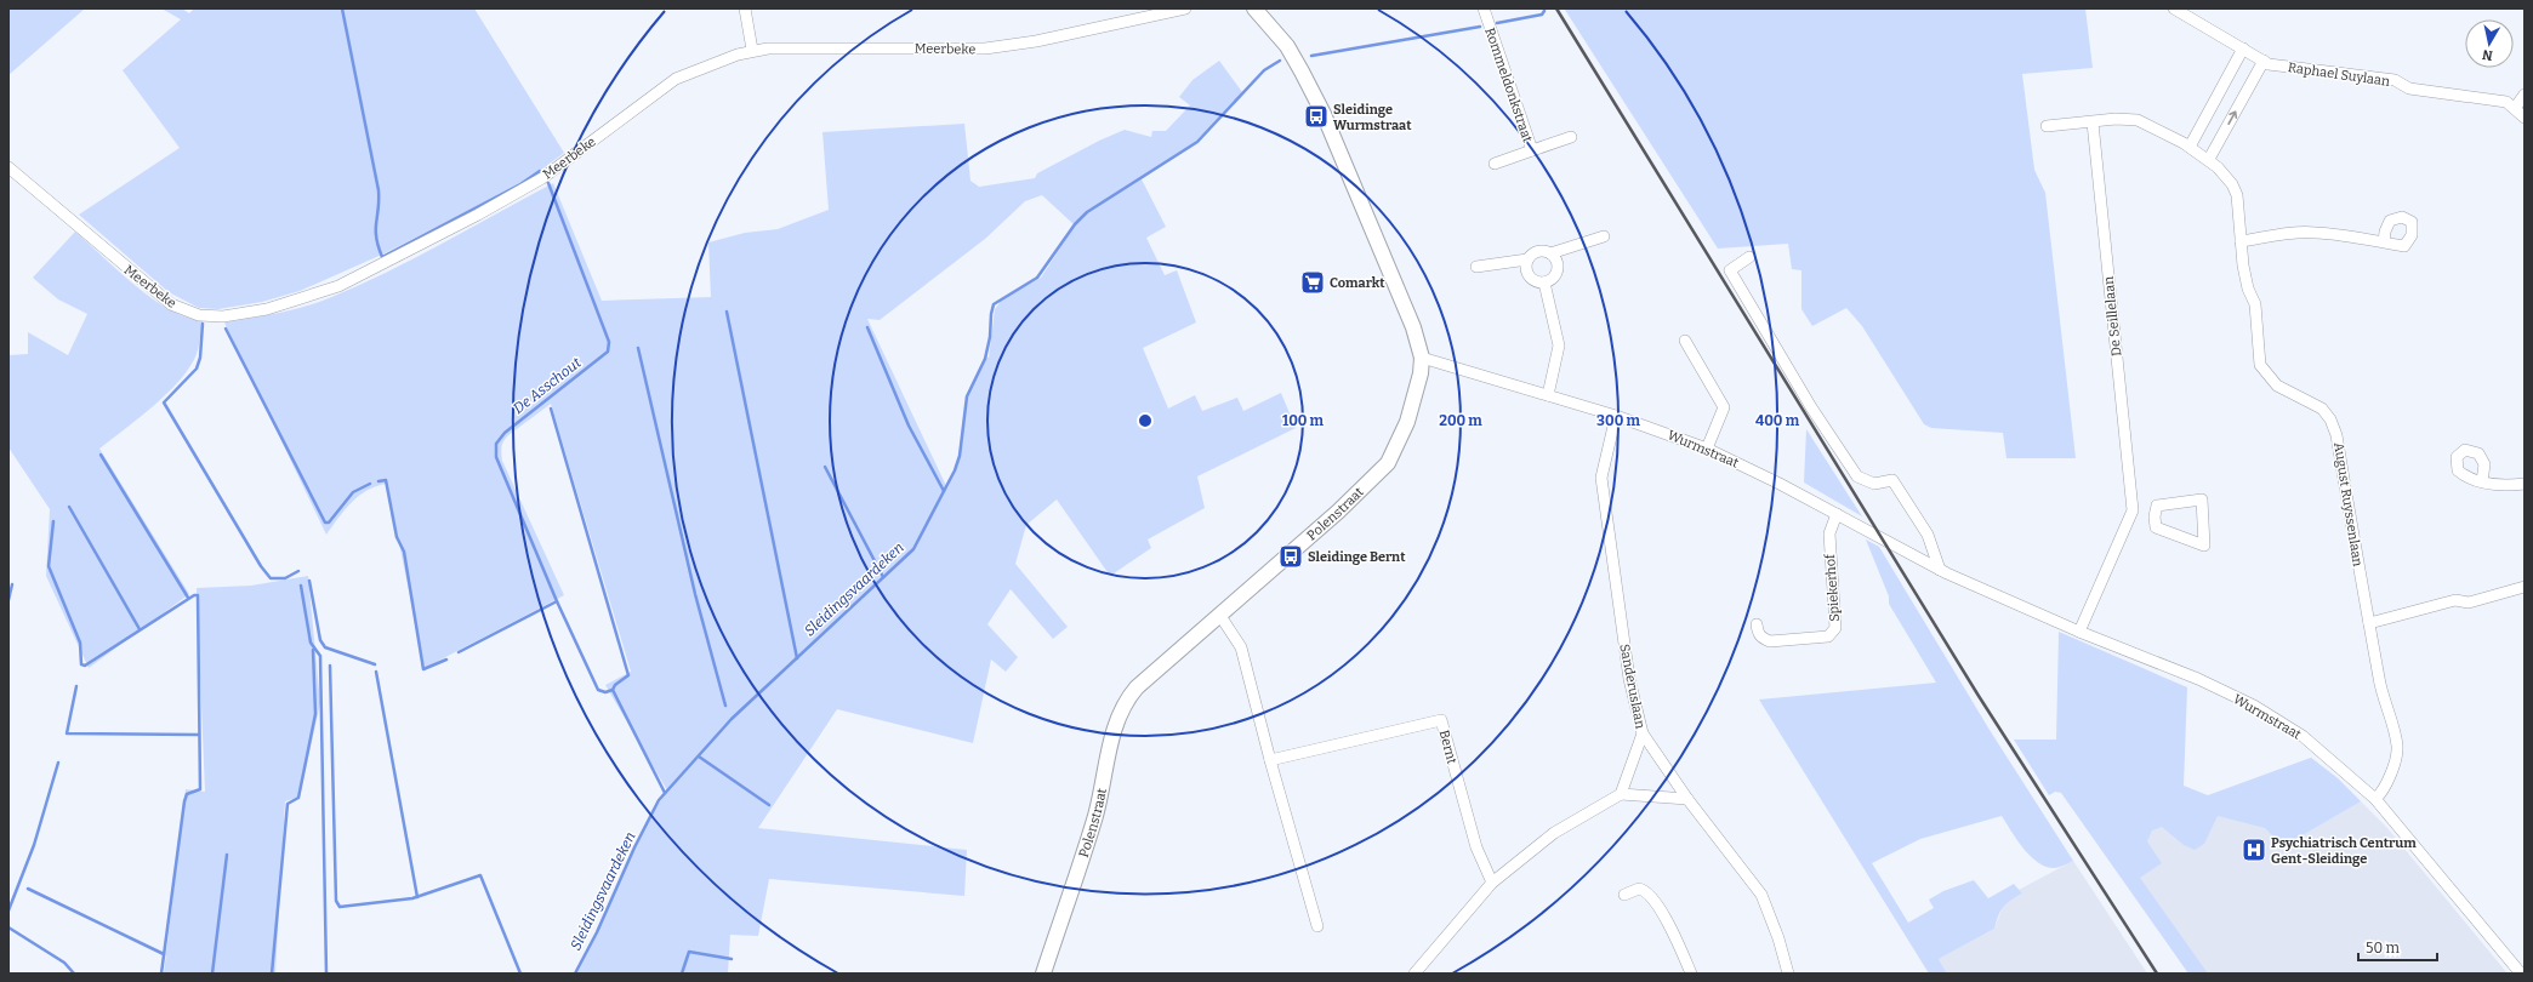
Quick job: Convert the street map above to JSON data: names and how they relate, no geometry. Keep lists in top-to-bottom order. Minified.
{"streets":{"main road":["Polenstraat"],"street":["Meerbeke","Raphael Suylaan","Rommeldonkstraat","De Seillelaan","Wurmstraat","August Ruyssenlaan","Spiekerhof","Sanderuslaan","Bernt"]},"crossings":[["De Seillelaan","Wurmstraat"],["De Seillelaan","August Ruyssenlaan"],["Wurmstraat","August Ruyssenlaan"],["Wurmstraat","Polenstraat"],["Wurmstraat","Spiekerhof"],["Wurmstraat","Sanderuslaan"]],"water":["De Asschout","Sleidingsvaardeken"],"places":{"bus stop":["Sleidinge Wurmstraat","Sleidinge Bernt"],"supermarket":["Comarkt"],"hospital":["Psychiatrisch Centrum Gent-Sleidinge"]},"scale_bar":"50 m","north":"bottom","rings":["100 m","200 m","300 m","400 m"]}
